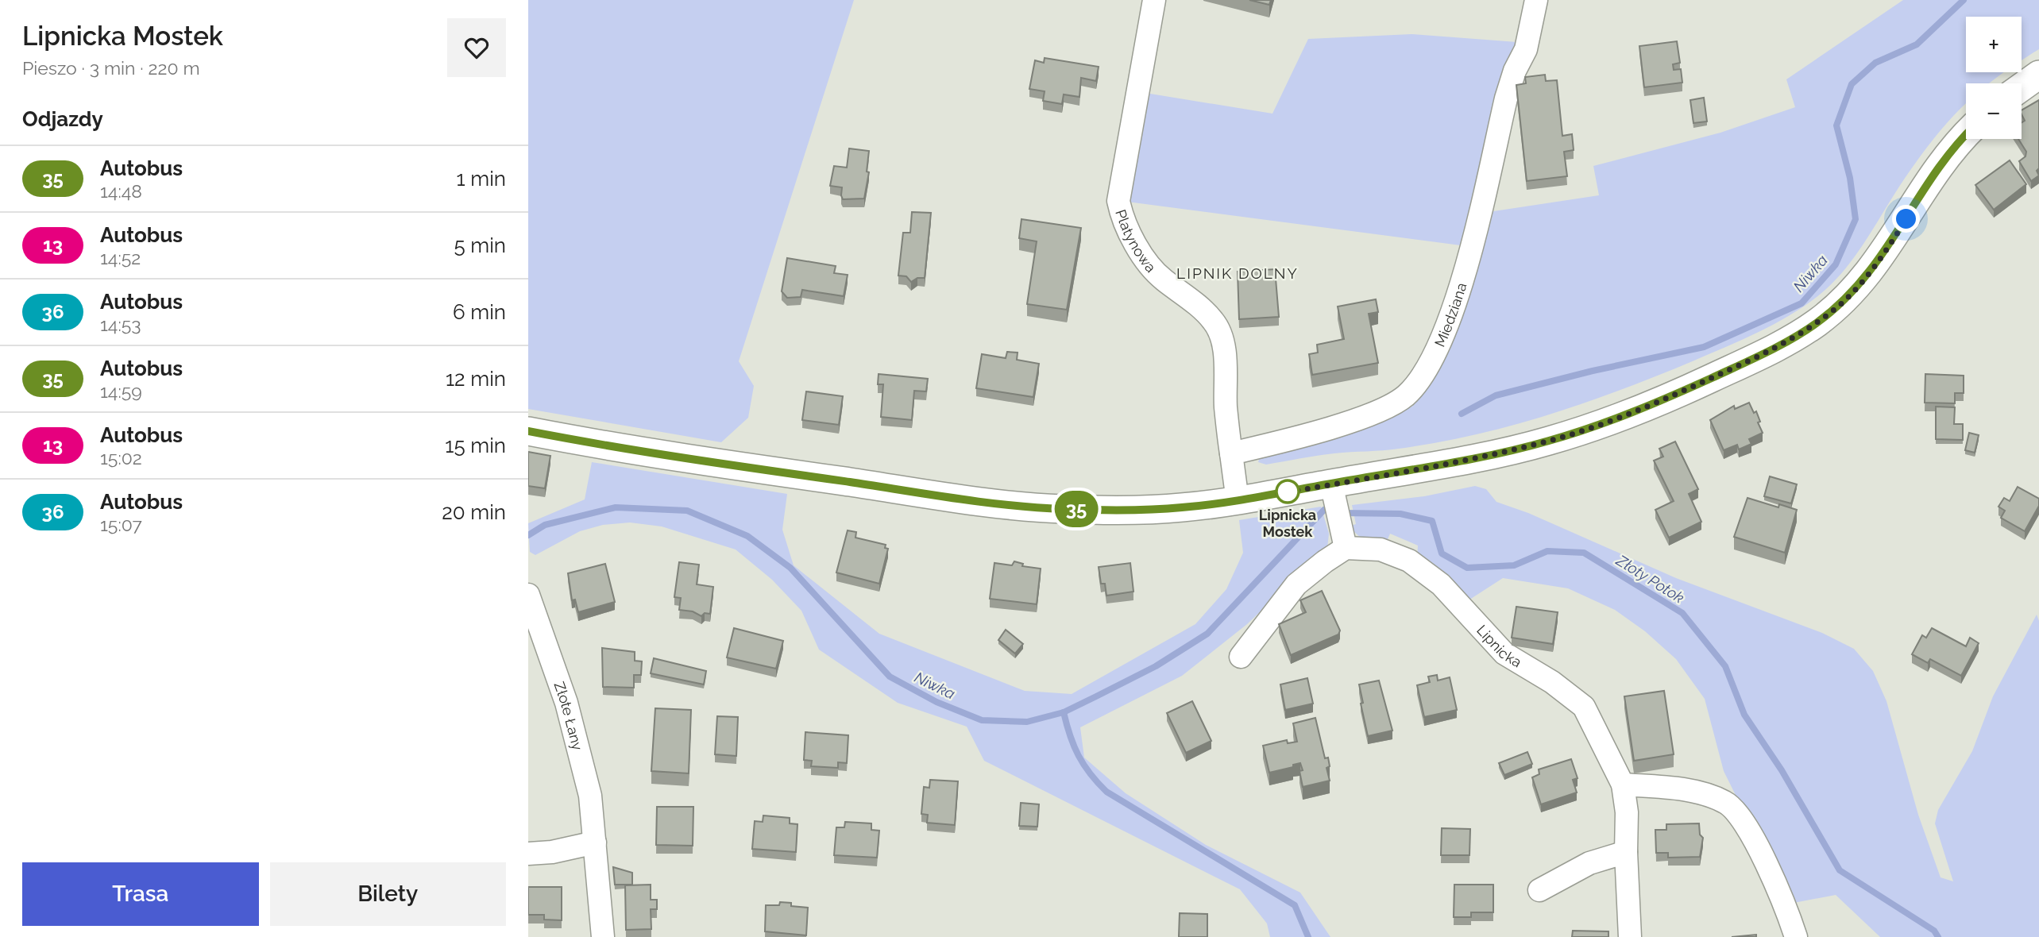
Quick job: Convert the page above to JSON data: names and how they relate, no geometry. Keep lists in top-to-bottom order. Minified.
{"streets":{"street":["Platynowa","Miedziana","Lipnicka","Złote Łany"]},"crossings":[["Platynowa","Miedziana"]],"districts":["LIPNIK DOLNY"],"water":["Niwka","Złoty Potok"],"places":["Lipnicka Mostek"],"lines":["bus line 35"],"page":{"heading":[["Lipnicka Mostek","Pieszo · 3 min · 220 m"],"Odjazdy"],"on_map":"35","map_buttons":["+","−"],"list":[{"mark":"35","name":"Autobus","note":"14:48","value":"1 min"},{"mark":"13","name":"Autobus","note":"14:52","value":"5 min"},{"mark":"36","name":"Autobus","note":"14:53","value":"6 min"},{"mark":"35","name":"Autobus","note":"14:59","value":"12 min"},{"mark":"13","name":"Autobus","note":"15:02","value":"15 min"},{"mark":"36","name":"Autobus","note":"15:07","value":"20 min"}],"buttons":["Trasa","Bilety"]}}
